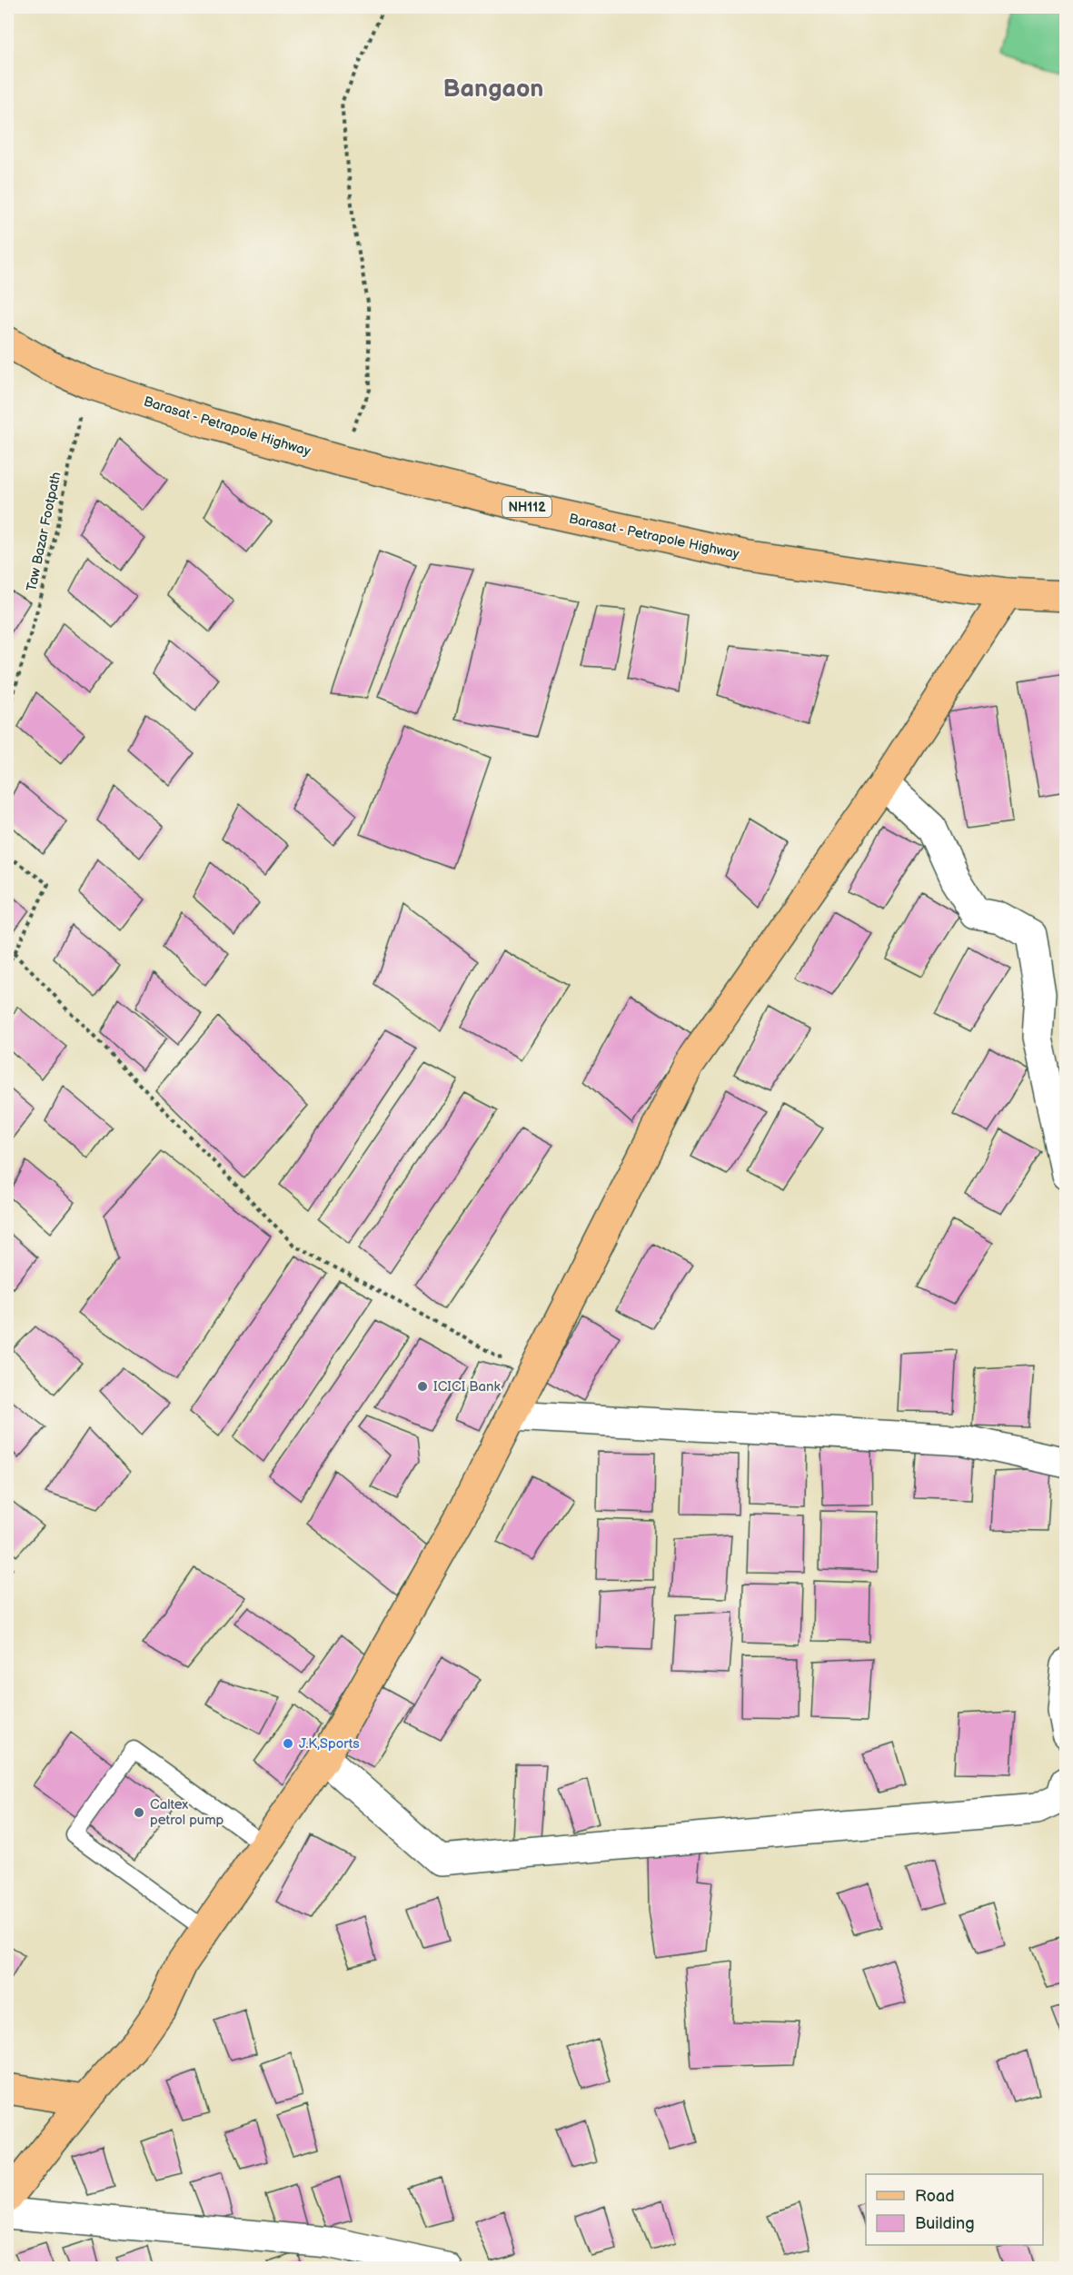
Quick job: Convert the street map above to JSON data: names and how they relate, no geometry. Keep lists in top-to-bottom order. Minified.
{"streets":{"main road":["Barasat - Petrapole Highway","NH112"],"path":["Taw Bazar Footpath"]},"crossings":[["Barasat - Petrapole Highway","Taw Bazar Footpath"]],"districts":["Bangaon"],"places":["ICICI Bank","J.K,Sports","Caltex petrol pump"],"legend":["Road","Building"]}
